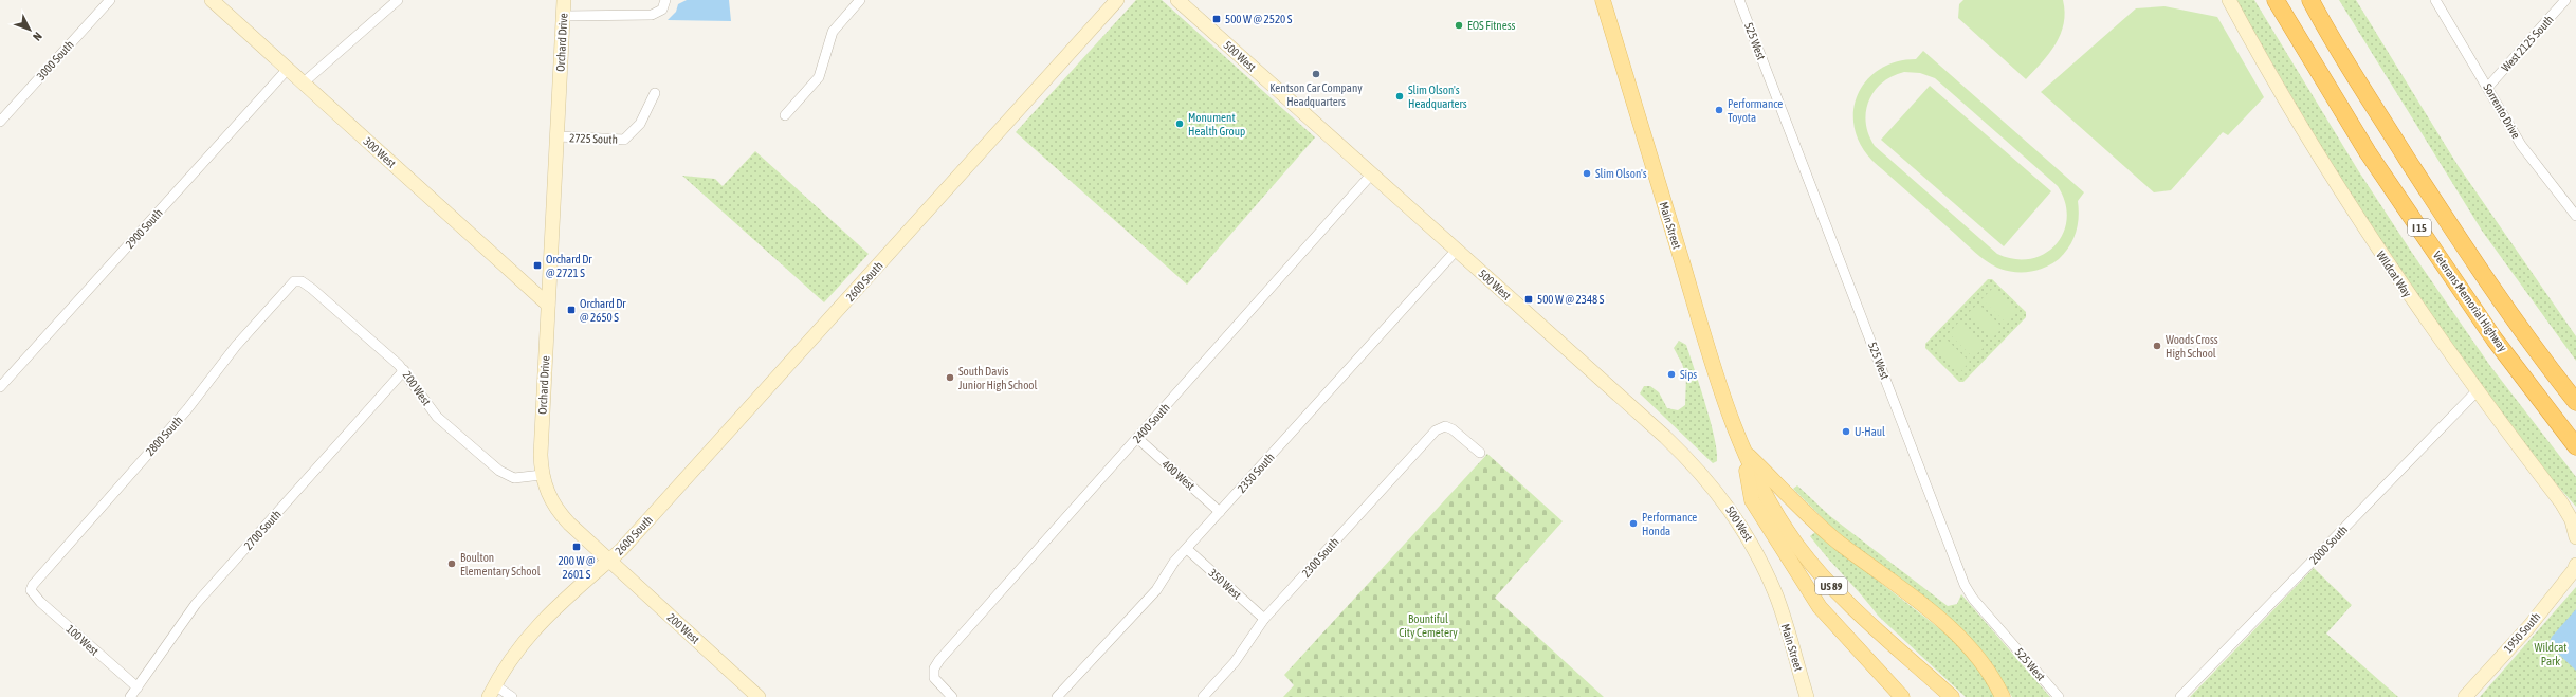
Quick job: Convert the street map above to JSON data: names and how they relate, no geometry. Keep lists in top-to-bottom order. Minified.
{"streets":{"highway":["I 15","Veterans Memorial Highway"],"main road":["Main Street","US 89"],"street":["525 West","Orchard Drive","West 2125 South","500 West","3000 South","Sorrento Drive","2725 South","300 West","2900 South","Wildcat Way","2600 South","200 West","2400 South","2800 South","2350 South","400 West","2700 South","2000 South","2300 South","350 West","1950 South","100 West"]},"crossings":[["Orchard Drive","2725 South"],["Orchard Drive","300 West"],["Orchard Drive","2600 South"],["Orchard Drive","200 West"],["West 2125 South","Sorrento Drive"],["500 West","Main Street"],["500 West","2400 South"],["500 West","2350 South"],["300 West","2900 South"],["Main Street","US 89"],["Wildcat Way","2000 South"],["2600 South","200 West"],["200 West","2800 South"],["200 West","2700 South"],["2400 South","400 West"],["2800 South","100 West"],["2350 South","400 West"],["2350 South","350 West"],["2700 South","100 West"],["2300 South","350 West"]],"parks":["Bountiful City Cemetery","Wildcat Park"],"places":{"transit":["500 W @ 2520 S","Orchard Dr @ 2721 S","500 W @ 2348 S","Orchard Dr @ 2650 S","200 W @ 2601 S"],"other":["EOS Fitness","Kentson Car Company Headquarters","Slim Olson's Headquarters","Performance Toyota","Monument Health Group","Slim Olson's","Woods Cross High School","Sips","South Davis Junior High School","U-Haul","Performance Honda","Boulton Elementary School"]},"north":"bottom right"}
